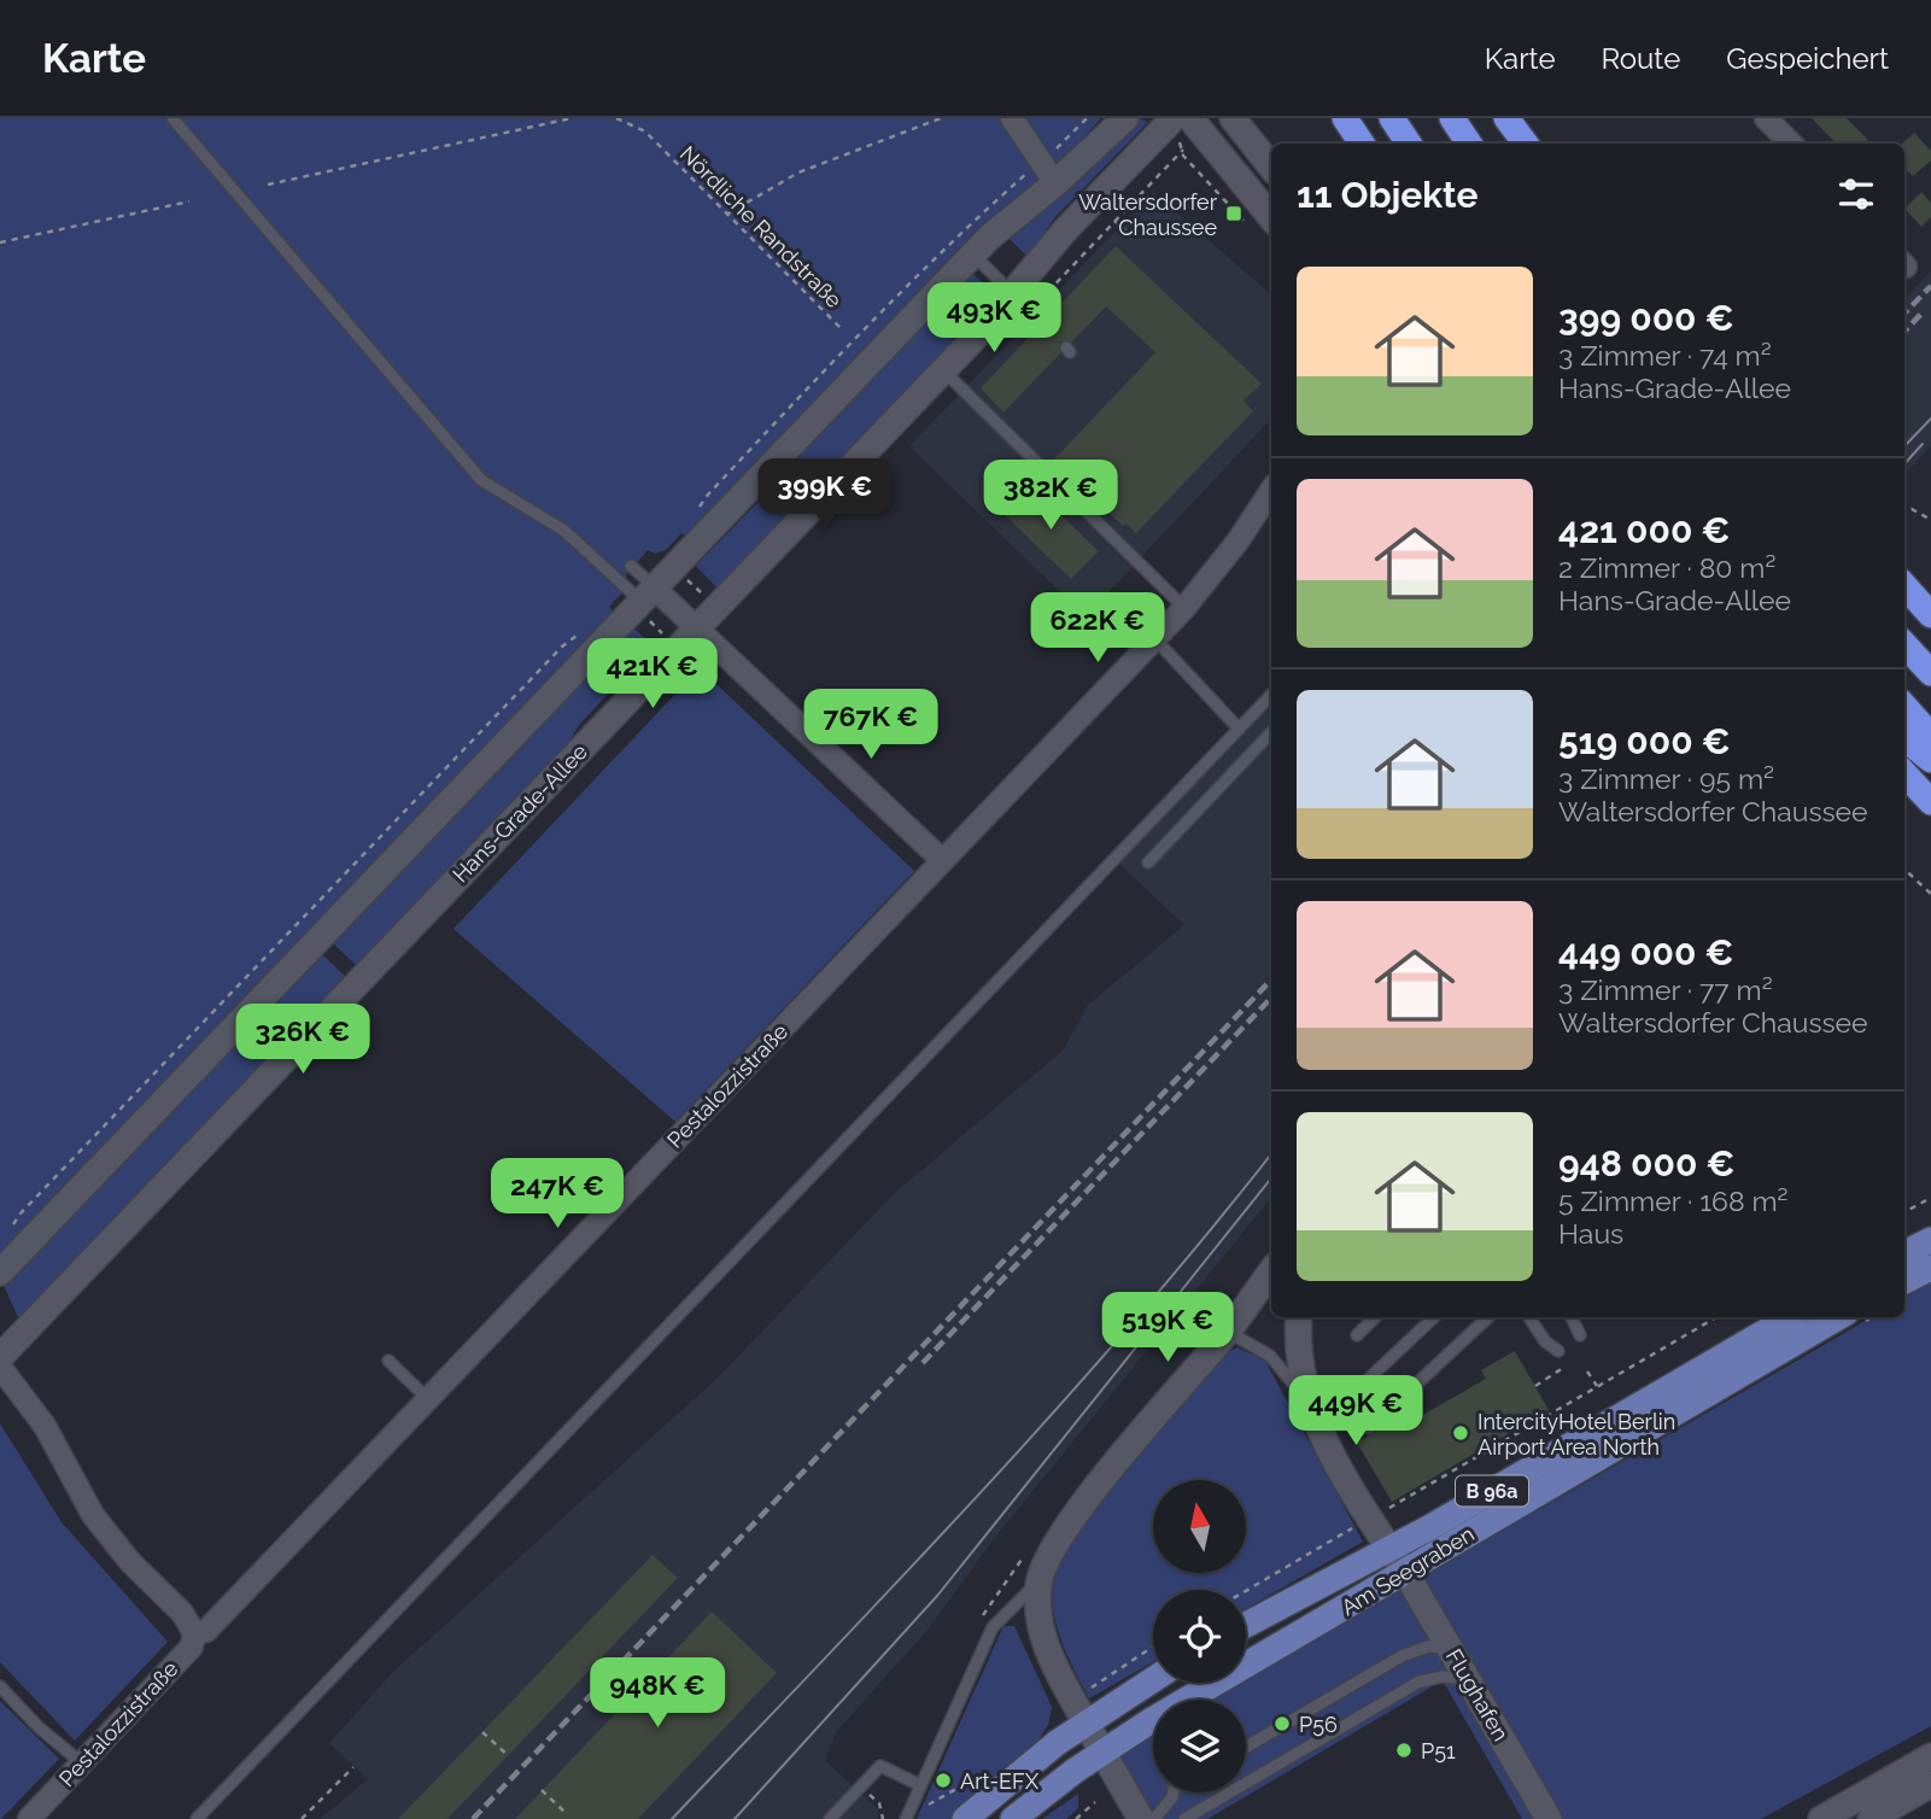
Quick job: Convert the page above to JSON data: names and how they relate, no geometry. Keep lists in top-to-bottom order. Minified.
{"streets":{"main road":["B 96a","Am Seegraben"],"street":["Hans-Grade-Allee","Pestalozzistraße","Flughafen"],"path":["Nördliche Randstraße"]},"crossings":[["B 96a","Am Seegraben"],["Am Seegraben","Flughafen"]],"places":{"transit":["Waltersdorfer Chaussee"],"other":["IntercityHotel Berlin Airport Area North","P56","P51","Art-EFX"]},"north":"top","page":{"header":"Karte","nav":["Karte","Route","Gespeichert"],"heading":"11 Objekte","list":[{"name":"399 000 €","note":"3 Zimmer · 74 m² · Hans-Grade-Allee"},{"name":"421 000 €","note":"2 Zimmer · 80 m² · Hans-Grade-Allee"},{"name":"519 000 €","note":"3 Zimmer · 95 m² · Waltersdorfer Chaussee"},{"name":"449 000 €","note":"3 Zimmer · 77 m² · Waltersdorfer Chaussee"},{"name":"948 000 €","note":"5 Zimmer · 168 m² · Haus"}],"price":["493K €","399K €","382K €","622K €","421K €","767K €","326K €","247K €","519K €","449K €","948K €"]}}
